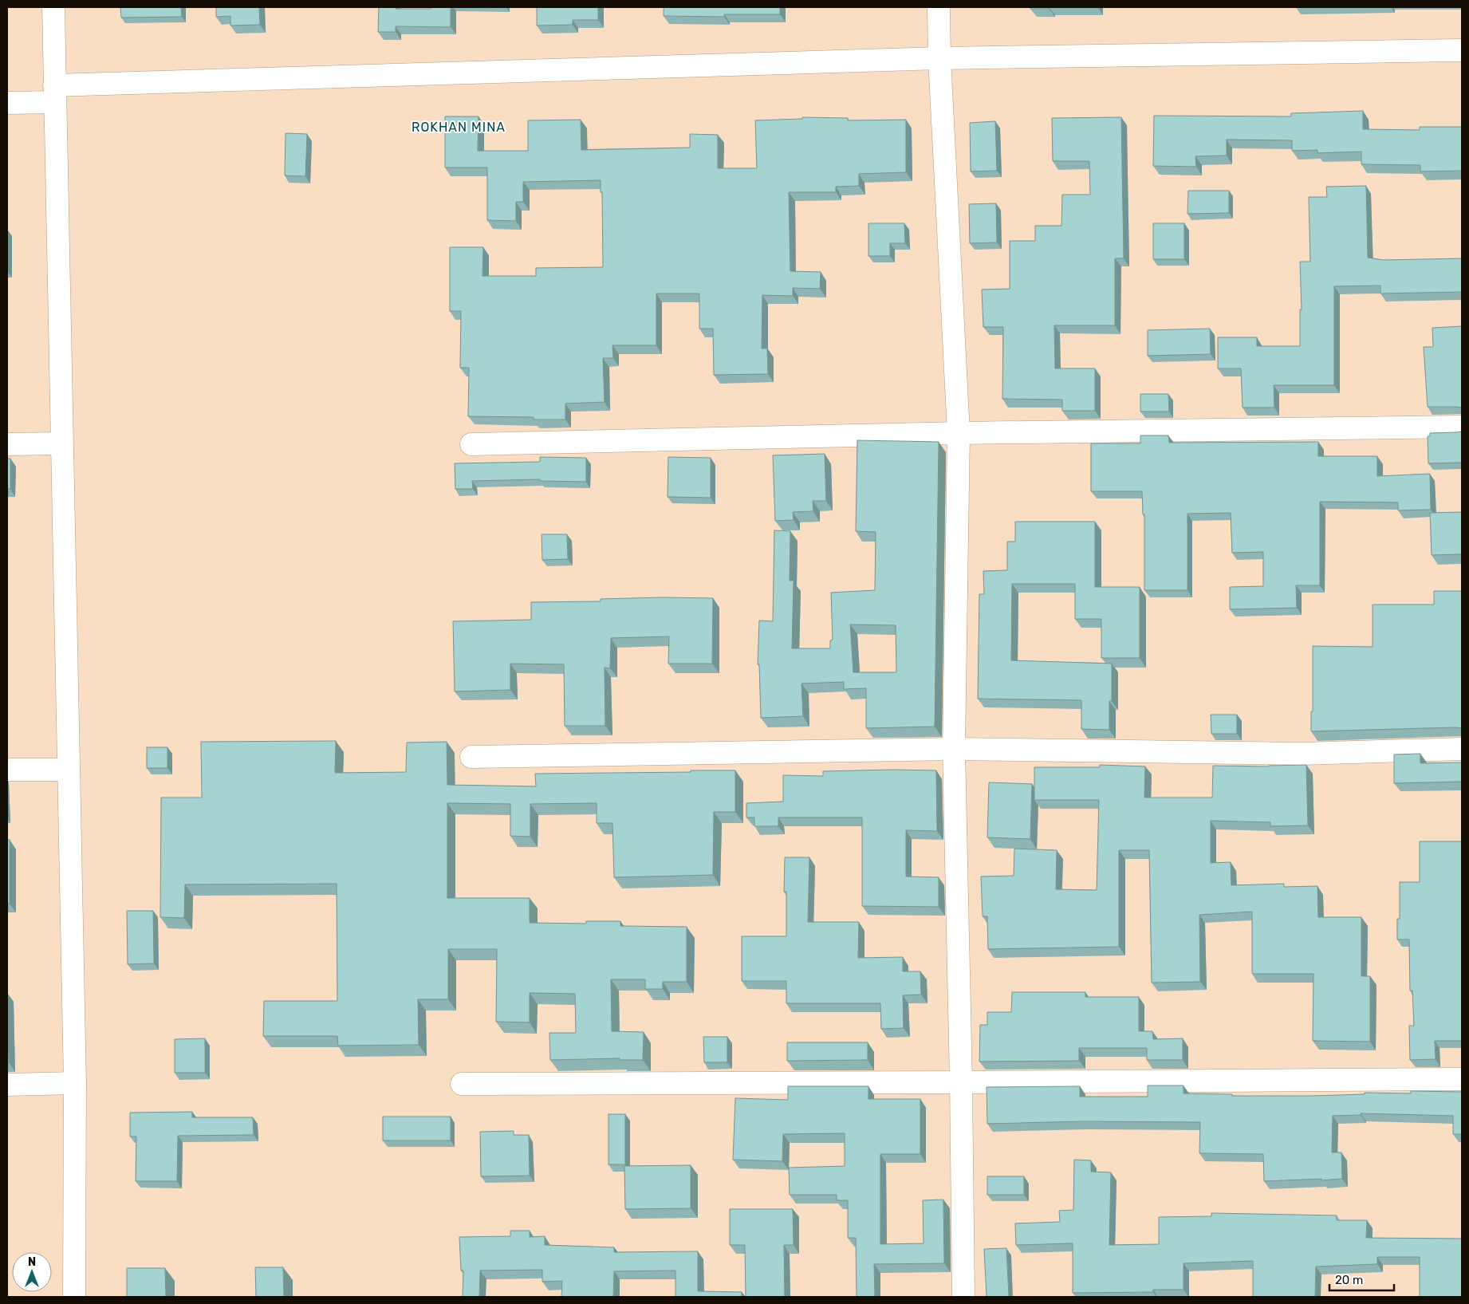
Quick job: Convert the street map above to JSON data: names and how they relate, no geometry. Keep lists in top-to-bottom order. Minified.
{"districts":["ROKHAN MINA"],"scale_bar":"20 m","north":"top"}
